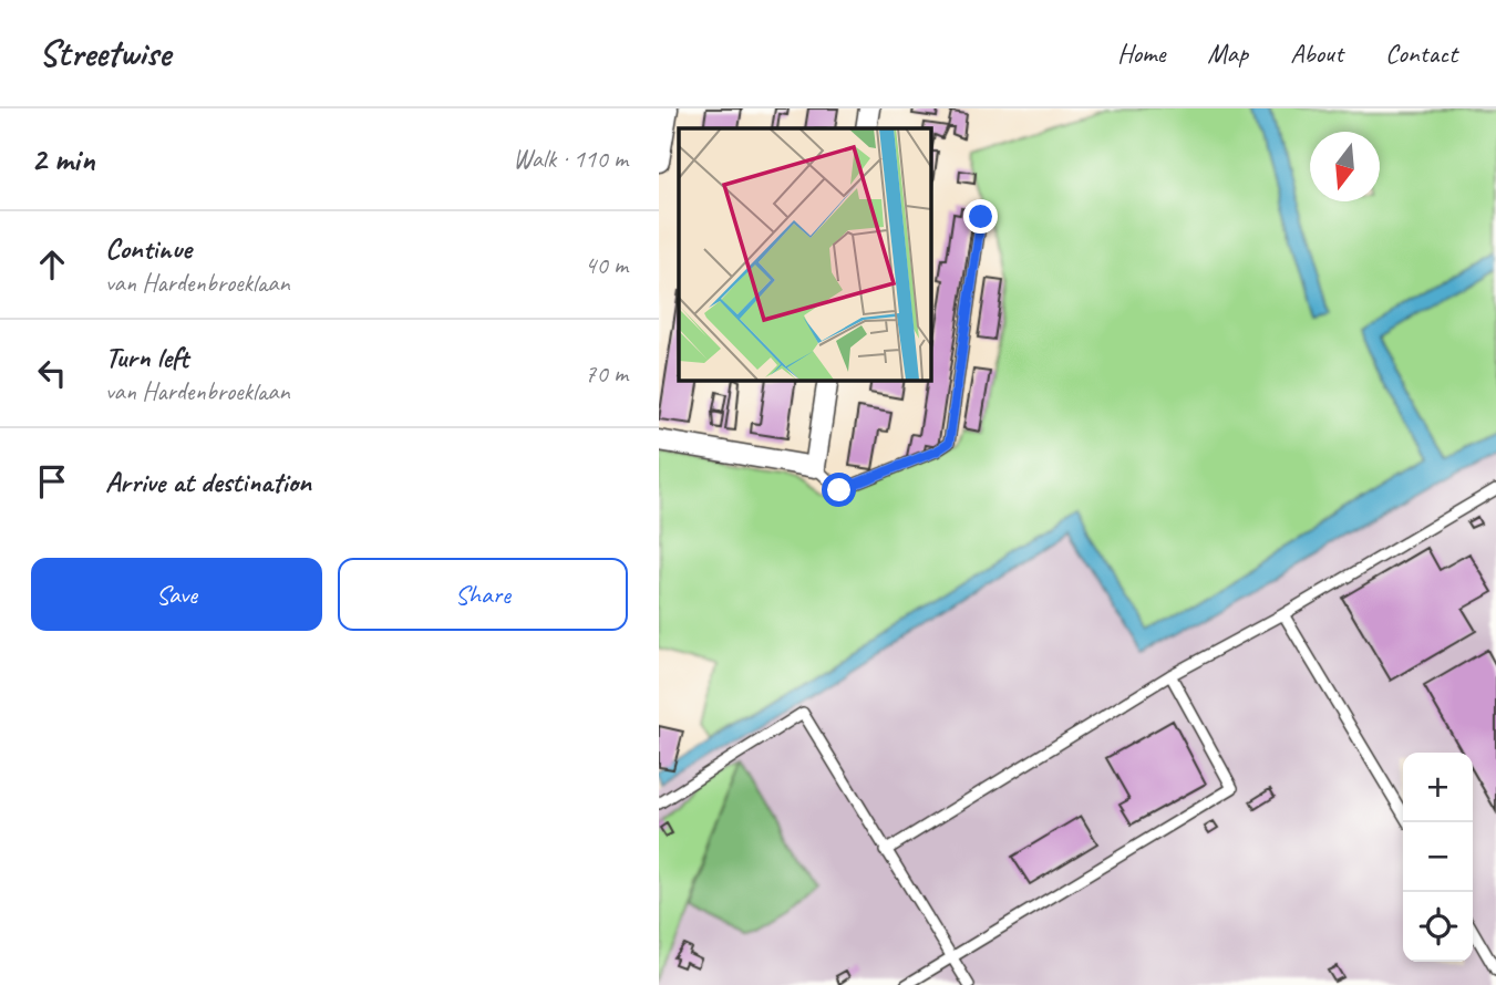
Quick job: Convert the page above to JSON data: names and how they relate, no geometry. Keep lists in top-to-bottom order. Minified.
{"north":"bottom","page":{"header":"Streetwise","nav":["Home","Map","About","Contact"],"heading":["2 min","Walk · 110 m"],"list":[["Continue","van Hardenbroeklaan","40 m"],["Turn left","van Hardenbroeklaan","70 m"],"Arrive at destination"],"buttons":["Save","Share"],"map_buttons":["+","−"]}}
